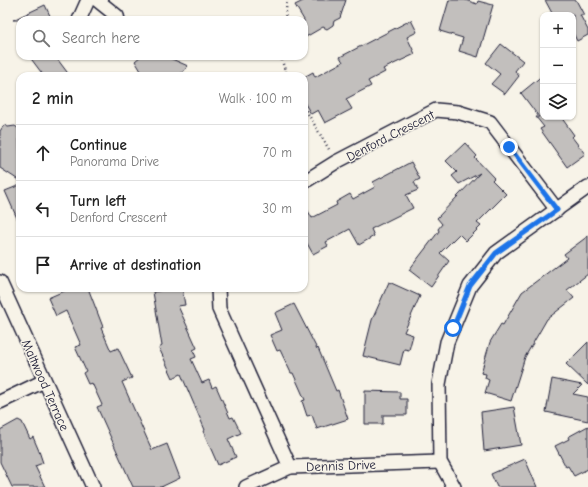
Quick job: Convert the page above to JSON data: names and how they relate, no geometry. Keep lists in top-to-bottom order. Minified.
{"streets":{"street":["Denford Crescent","Maltwood Terrace","Dennis Drive"]},"page":{"map_buttons":["+","−"],"search":"Search here","heading":["2 min","Walk · 100 m"],"list":[["Continue","Panorama Drive","70 m"],["Turn left","Denford Crescent","30 m"],"Arrive at destination"]}}
